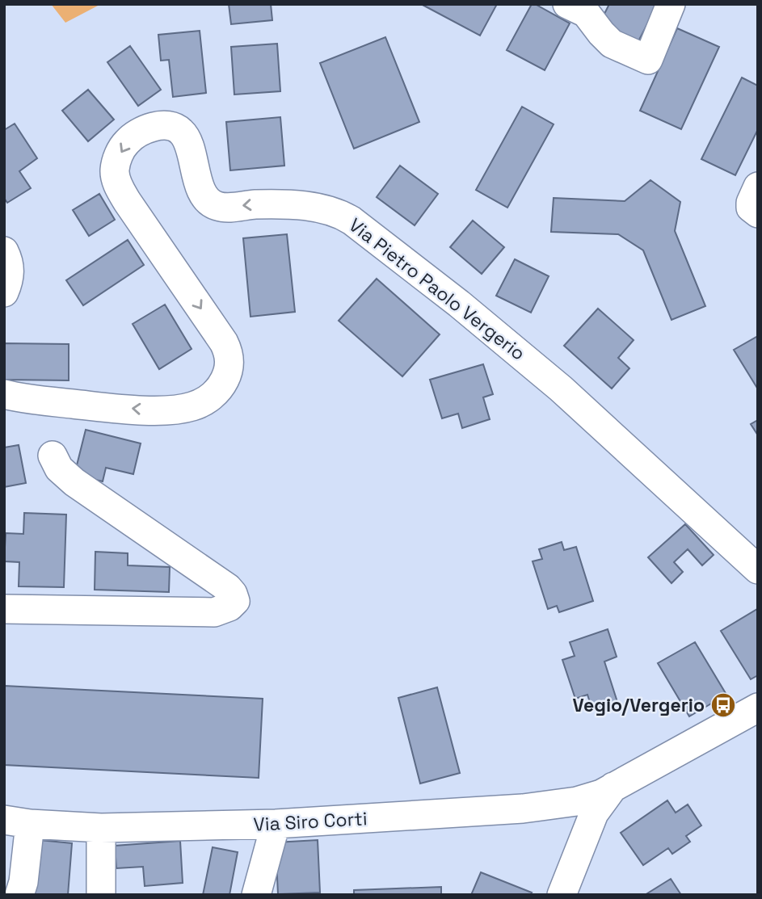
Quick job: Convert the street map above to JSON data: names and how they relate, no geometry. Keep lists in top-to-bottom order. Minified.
{"streets":{"street":["Via Pietro Paolo Vergerio","Via Siro Corti"]},"places":{"bus stop":["Vegio/Vergerio"]}}
